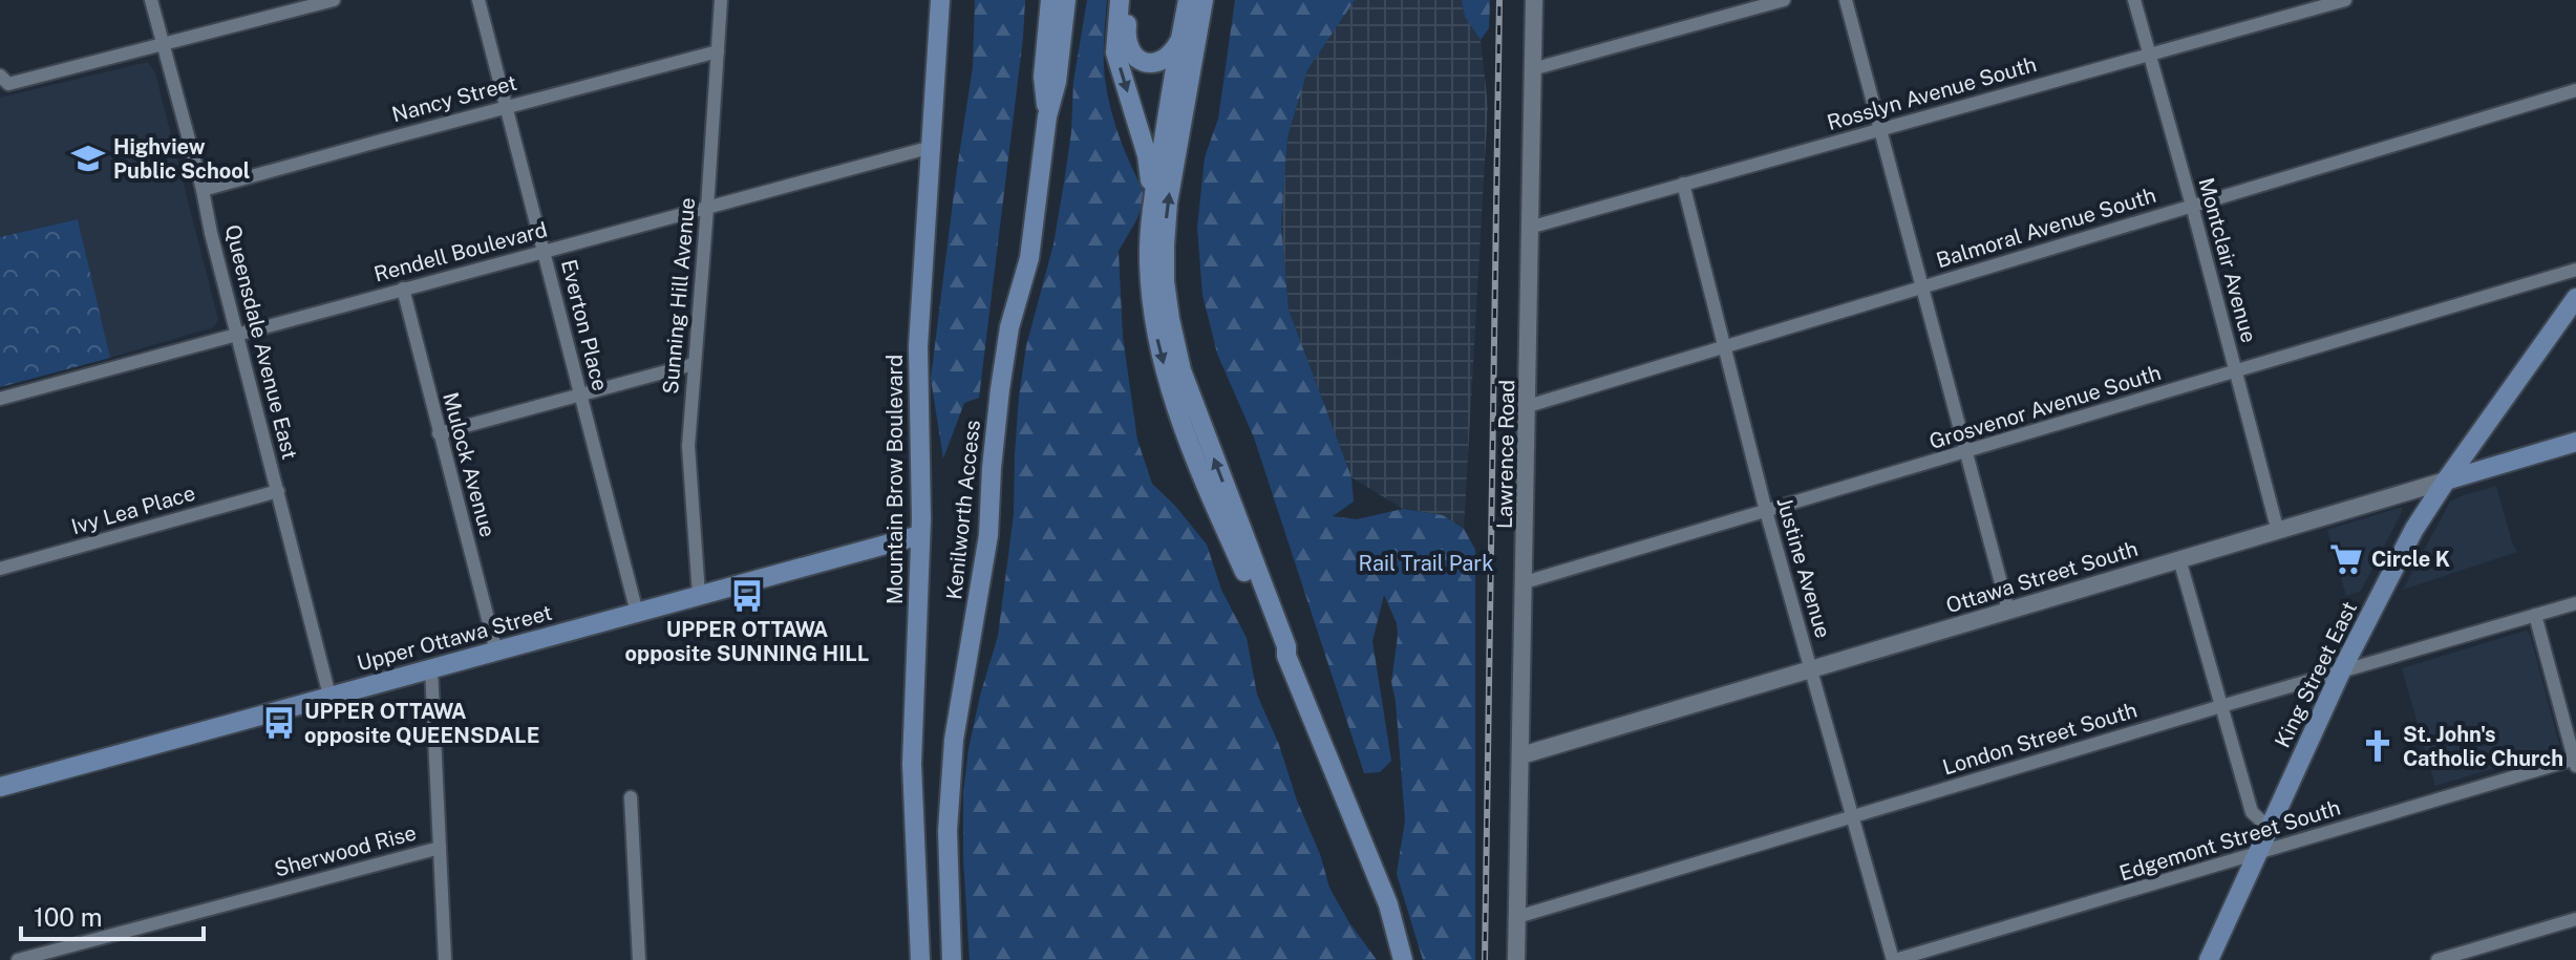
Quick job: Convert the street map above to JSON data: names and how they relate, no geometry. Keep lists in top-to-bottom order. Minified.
{"streets":{"main road":["Mountain Brow Boulevard","Kenilworth Access","Ottawa Street South","Upper Ottawa Street","King Street East"],"street":["Rosslyn Avenue South","Nancy Street","Balmoral Avenue South","Rendell Boulevard","Montclair Avenue","Sunning Hill Avenue","Everton Place","Queensdale Avenue East","Grosvenor Avenue South","Lawrence Road","Mulock Avenue","Ivy Lea Place","Justine Avenue","London Street South","Edgemont Street South","Sherwood Rise"]},"crossings":[["Rosslyn Avenue South","Montclair Avenue"],["Rosslyn Avenue South","Lawrence Road"],["Rosslyn Avenue South","Justine Avenue"],["Nancy Street","Sunning Hill Avenue"],["Nancy Street","Everton Place"],["Nancy Street","Queensdale Avenue East"],["Balmoral Avenue South","Montclair Avenue"],["Balmoral Avenue South","Lawrence Road"],["Balmoral Avenue South","Justine Avenue"],["Rendell Boulevard","Sunning Hill Avenue"],["Rendell Boulevard","Everton Place"],["Rendell Boulevard","Queensdale Avenue East"],["Rendell Boulevard","Mulock Avenue"],["Rendell Boulevard","Mountain Brow Boulevard"],["Montclair Avenue","Grosvenor Avenue South"],["Montclair Avenue","Ottawa Street South"],["Sunning Hill Avenue","Upper Ottawa Street"],["Everton Place","Upper Ottawa Street"],["Queensdale Avenue East","Ivy Lea Place"],["Queensdale Avenue East","Upper Ottawa Street"],["Grosvenor Avenue South","Lawrence Road"],["Grosvenor Avenue South","Justine Avenue"],["Lawrence Road","Ottawa Street South"],["Lawrence Road","London Street South"],["Mulock Avenue","Upper Ottawa Street"],["Mountain Brow Boulevard","Upper Ottawa Street"],["Justine Avenue","Ottawa Street South"],["Justine Avenue","London Street South"],["Justine Avenue","Edgemont Street South"],["Ottawa Street South","King Street East"],["King Street East","London Street South"],["King Street East","Edgemont Street South"]],"parks":["Rail Trail Park"],"places":{"school or university":["Highview Public School"],"supermarket":["Circle K"],"bus stop":["UPPER OTTAWA opposite SUNNING HILL","UPPER OTTAWA opposite QUEENSDALE"],"church":["St. John's Catholic Church"]},"scale_bar":"100 m"}
